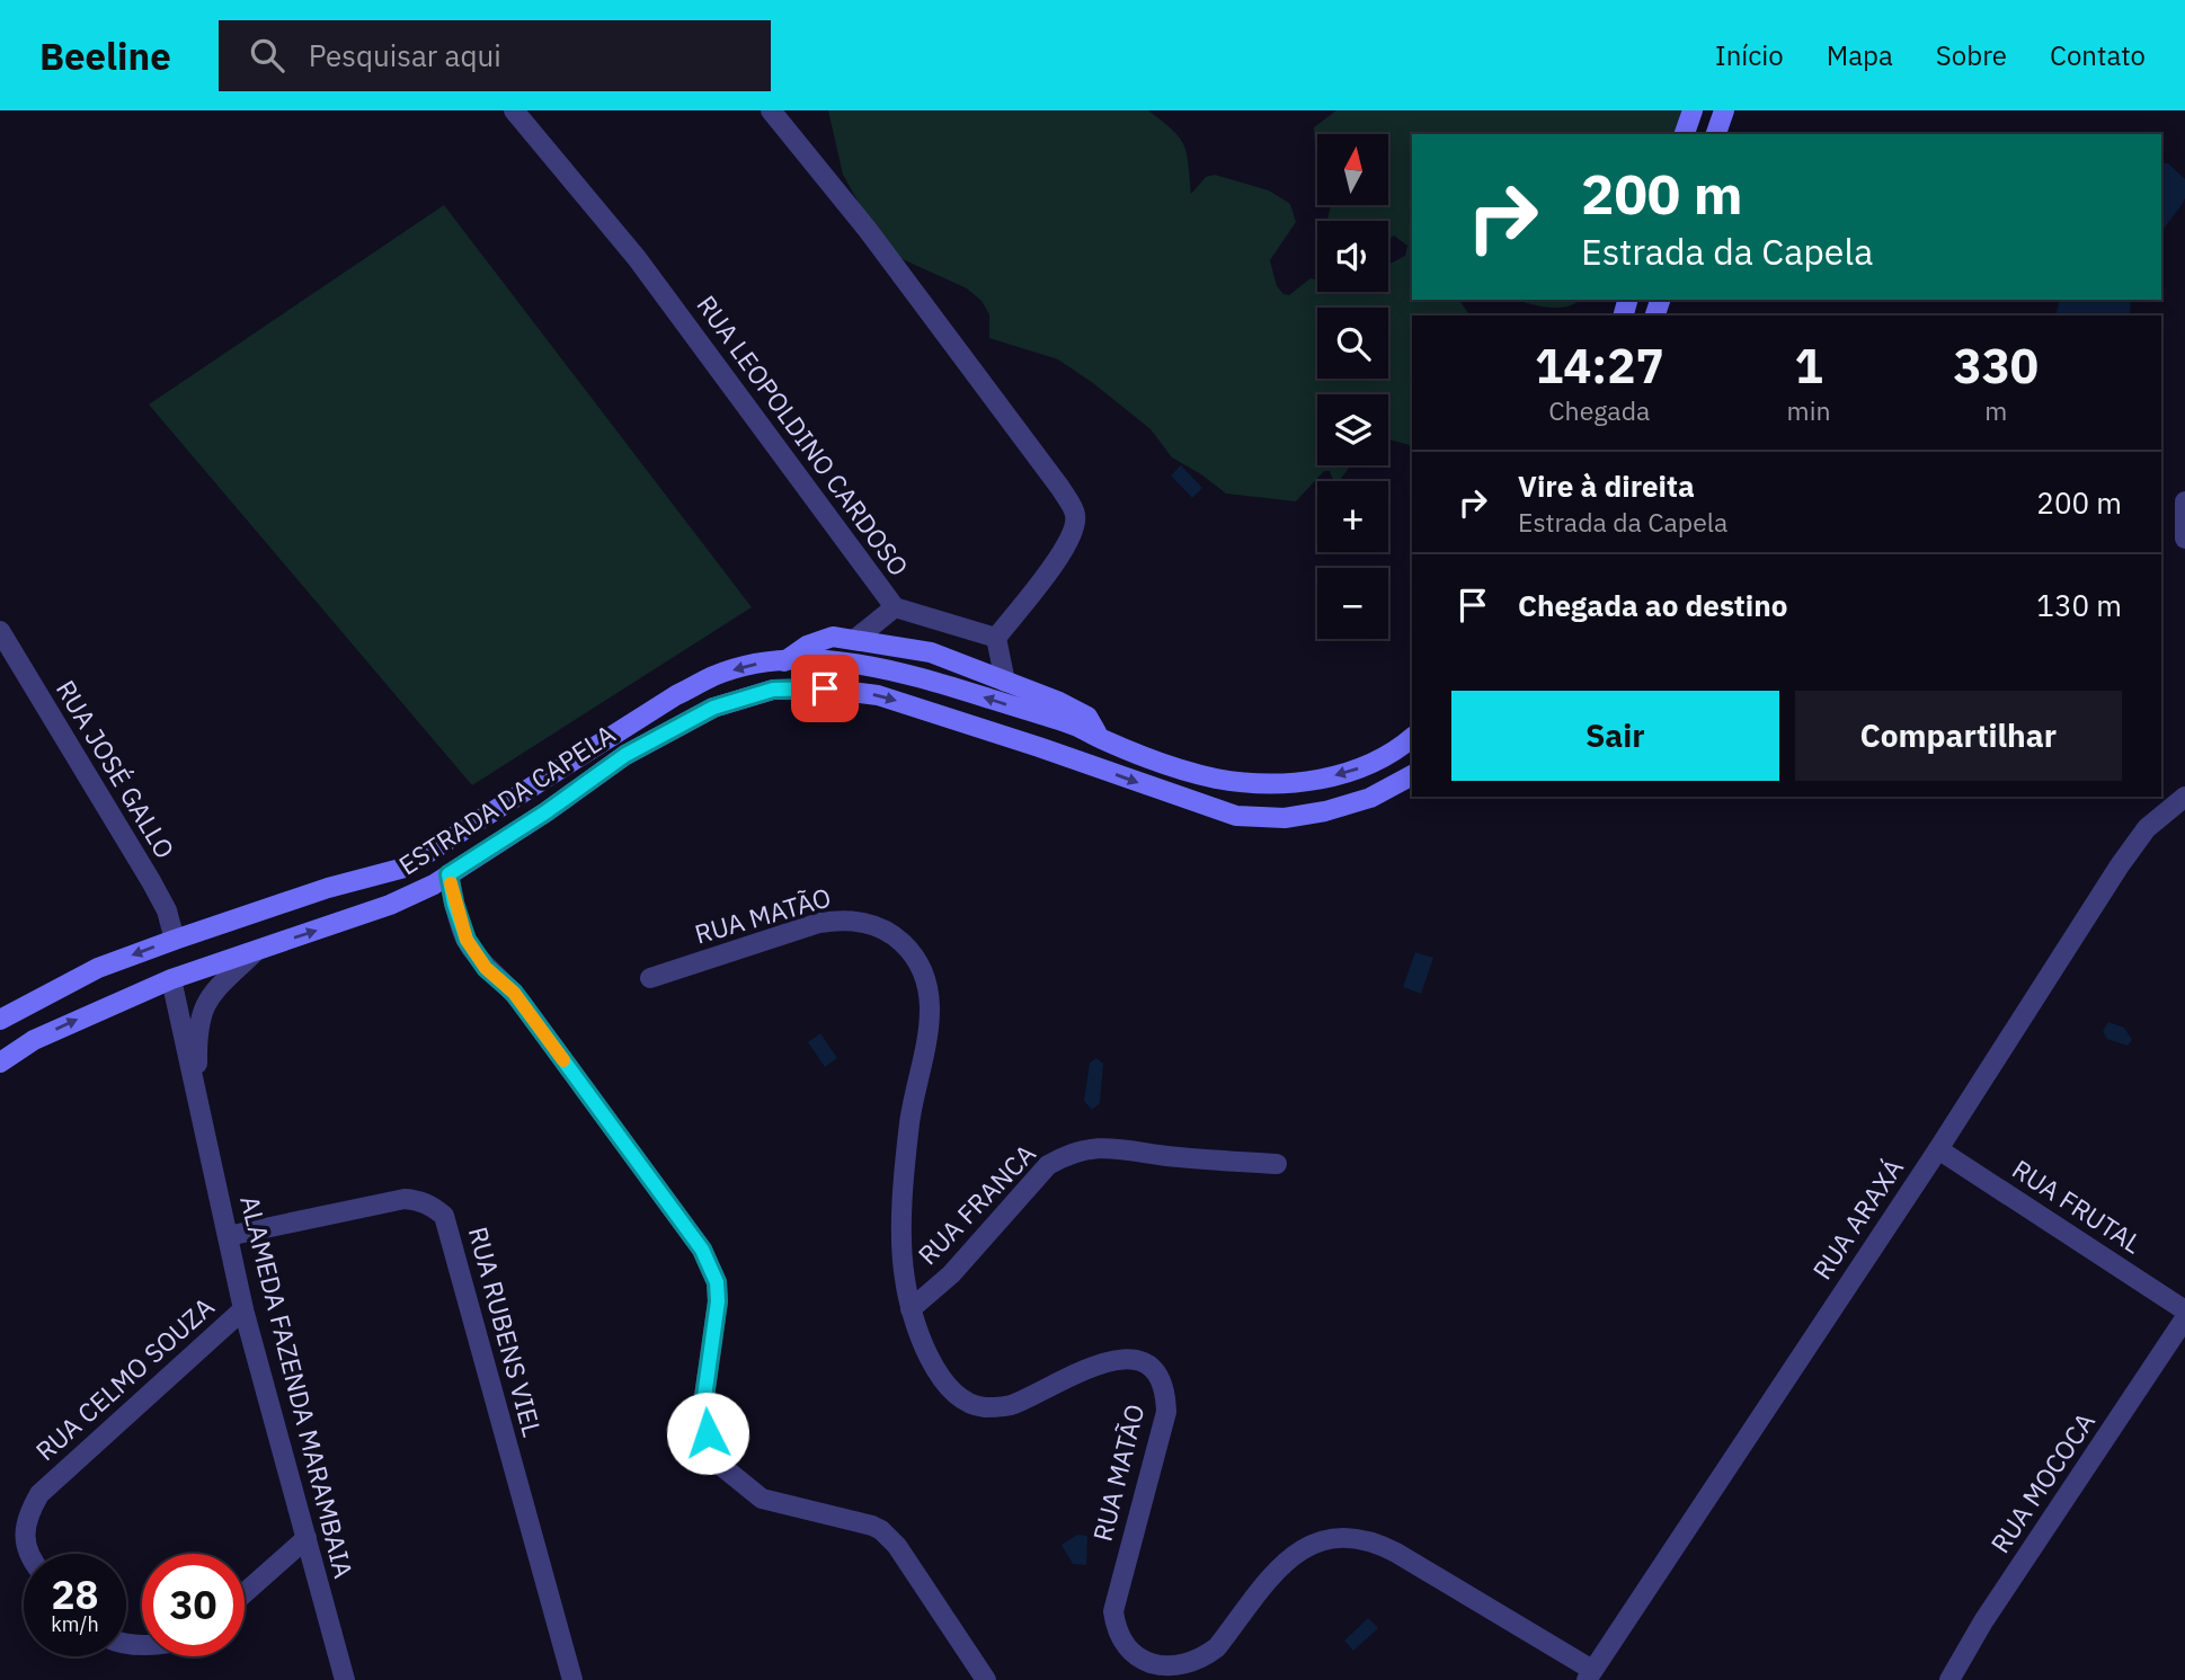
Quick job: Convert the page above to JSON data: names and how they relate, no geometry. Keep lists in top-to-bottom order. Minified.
{"streets":{"main road":["ESTRADA DA CAPELA"],"street":["RUA LEOPOLDINO CARDOSO","RUA JOSÉ GALLO","RUA MATÃO","RUA FRANCA","RUA FRUTAL","RUA ARAXÁ","RUA RUBENS VIEL","RUA CELMO SOUZA","ALAMEDA FAZENDA MARAMBAIA","RUA MOCOCA"]},"crossings":[["RUA JOSÉ GALLO","ESTRADA DA CAPELA"],["ESTRADA DA CAPELA","ALAMEDA FAZENDA MARAMBAIA"],["RUA MATÃO","RUA FRANCA"],["RUA MATÃO","RUA ARAXÁ"],["RUA FRUTAL","RUA ARAXÁ"],["RUA RUBENS VIEL","ALAMEDA FAZENDA MARAMBAIA"],["RUA CELMO SOUZA","ALAMEDA FAZENDA MARAMBAIA"]],"north":"top","page":{"header":"Beeline","search":"Pesquisar aqui","nav":["Início","Mapa","Sobre","Contato"],"map_buttons":["+","−"],"turn":["200 m","Estrada da Capela"],"eta":["14:27","Chegada","1","min","330","m"],"list":[{"name":"Vire à direita","note":"Estrada da Capela","value":"200 m"},{"name":"Chegada ao destino","value":"130 m"}],"buttons":["Sair","Compartilhar"],"speed":"28 km/h","limit":"30"}}
